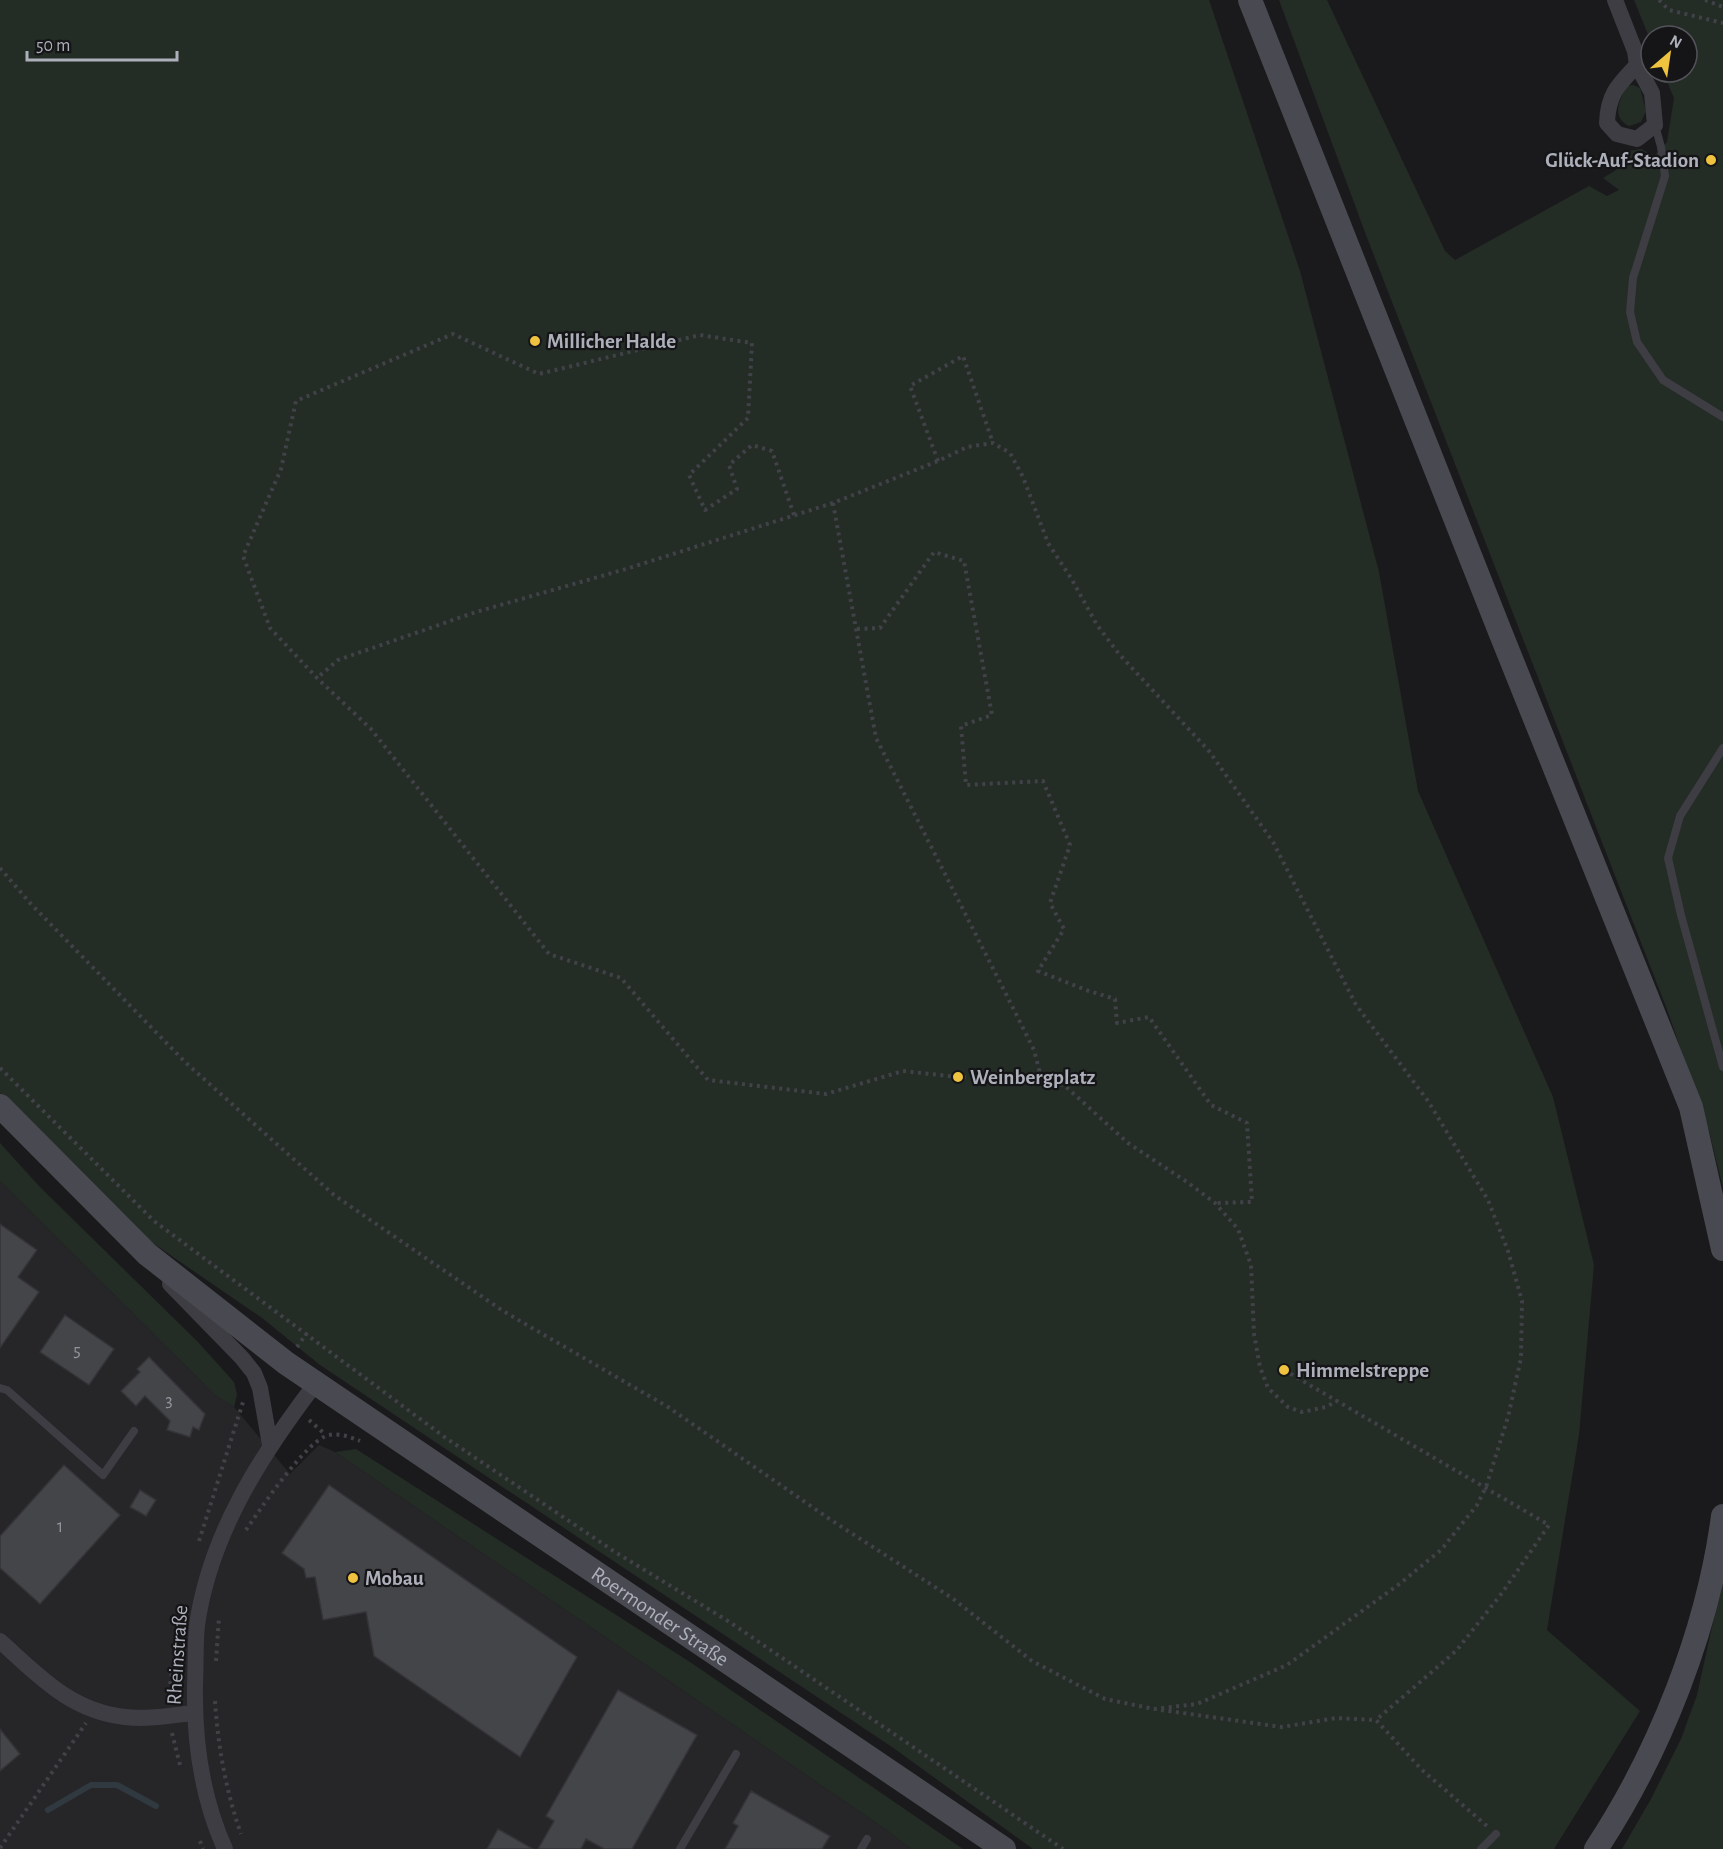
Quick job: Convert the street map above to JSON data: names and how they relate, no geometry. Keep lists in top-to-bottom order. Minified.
{"streets":{"main road":["Roermonder Straße"],"street":["Rheinstraße"]},"crossings":[["Roermonder Straße","Rheinstraße"]],"places":["Glück-Auf-Stadion","Millicher Halde","Weinbergplatz","Himmelstreppe","Mobau"],"house_numbers":["5","3","1"],"scale_bar":"50 m","north":"top right"}
